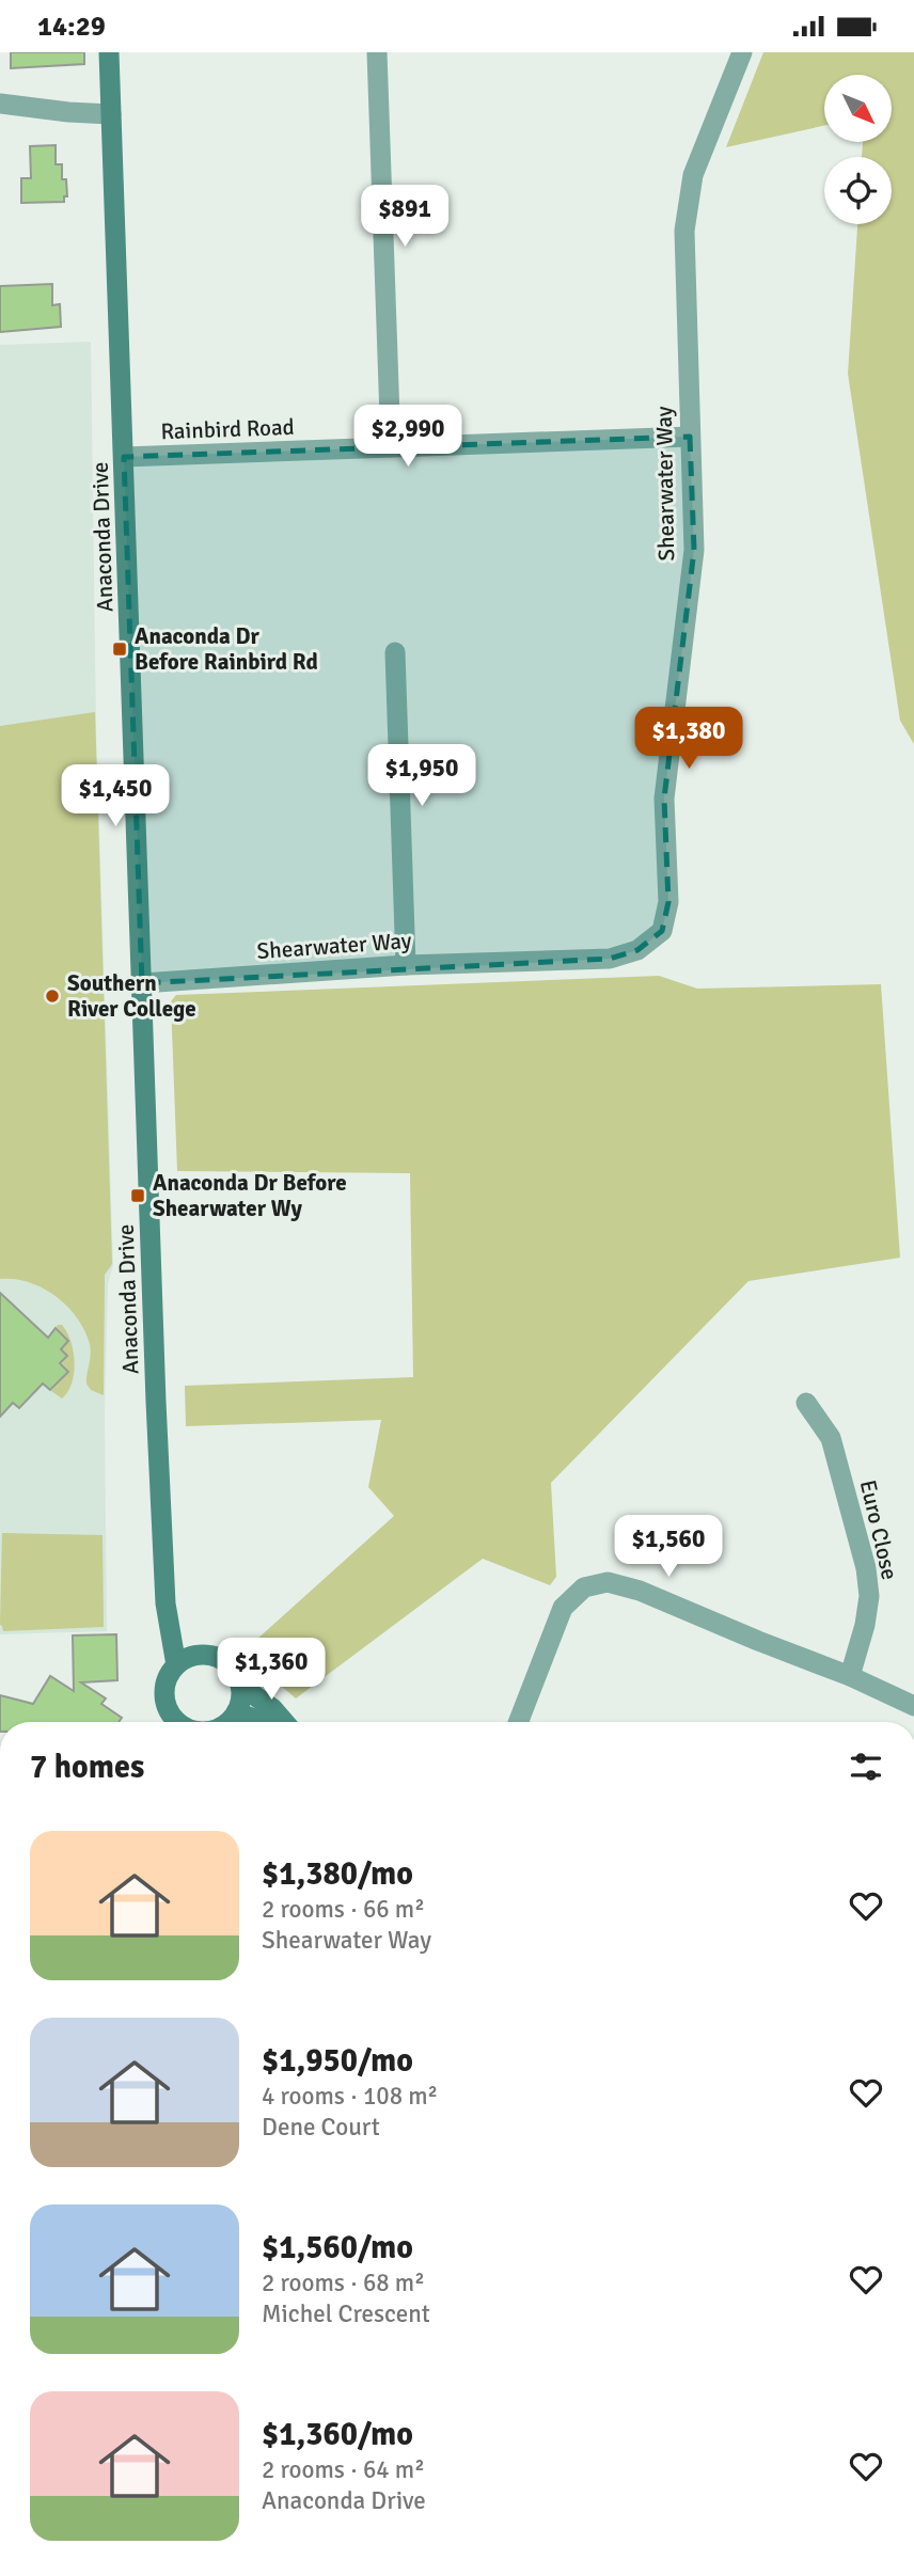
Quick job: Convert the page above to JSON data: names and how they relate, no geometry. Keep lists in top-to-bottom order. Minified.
{"streets":{"main road":["Anaconda Drive"],"street":["Rainbird Road","Shearwater Way","Euro Close"]},"crossings":[["Rainbird Road","Shearwater Way"],["Rainbird Road","Anaconda Drive"],["Shearwater Way","Anaconda Drive"]],"places":{"transit":["Anaconda Dr Before Rainbird Rd","Anaconda Dr Before Shearwater Wy"],"other":["Southern River College"]},"north":"bottom right","page":{"status":"14:29","price":["$891","$2,990","$1,380","$1,950","$1,450","$1,560","$1,360"],"heading":"7 homes","list":[{"name":"$1,380/mo","note":"2 rooms · 66 m² · Shearwater Way"},{"name":"$1,950/mo","note":"4 rooms · 108 m² · Dene Court"},{"name":"$1,560/mo","note":"2 rooms · 68 m² · Michel Crescent"},{"name":"$1,360/mo","note":"2 rooms · 64 m² · Anaconda Drive"}]}}
